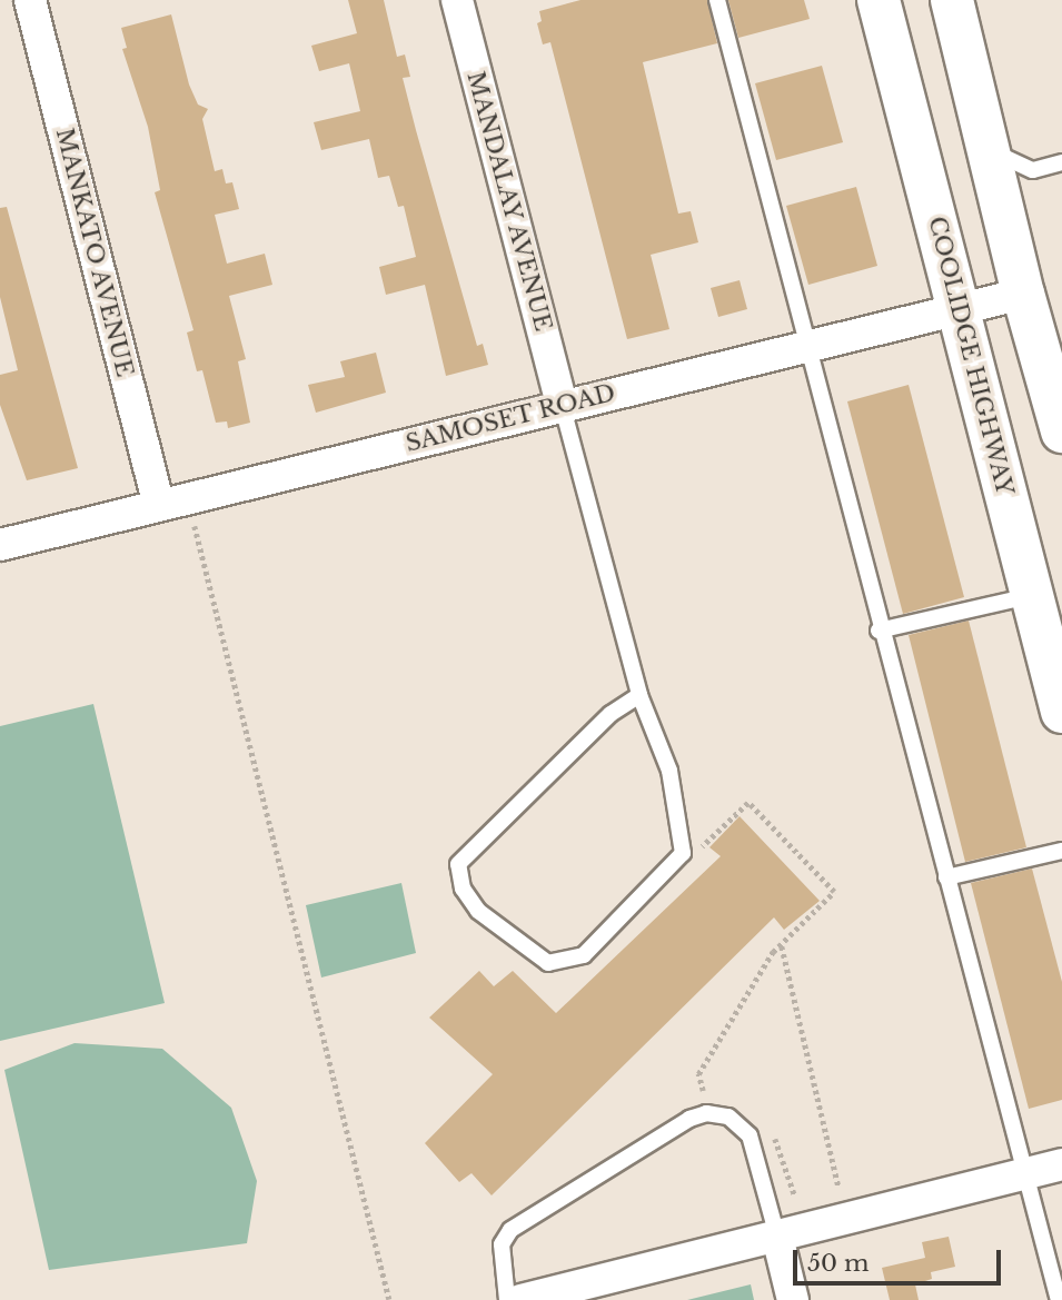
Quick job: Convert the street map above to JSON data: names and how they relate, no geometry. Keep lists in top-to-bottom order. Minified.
{"streets":{"main road":["COOLIDGE HIGHWAY"],"street":["MANDALAY AVENUE","MANKATO AVENUE","SAMOSET ROAD"]},"crossings":[["MANDALAY AVENUE","SAMOSET ROAD"],["MANKATO AVENUE","SAMOSET ROAD"],["COOLIDGE HIGHWAY","SAMOSET ROAD"]],"scale_bar":"50 m"}
